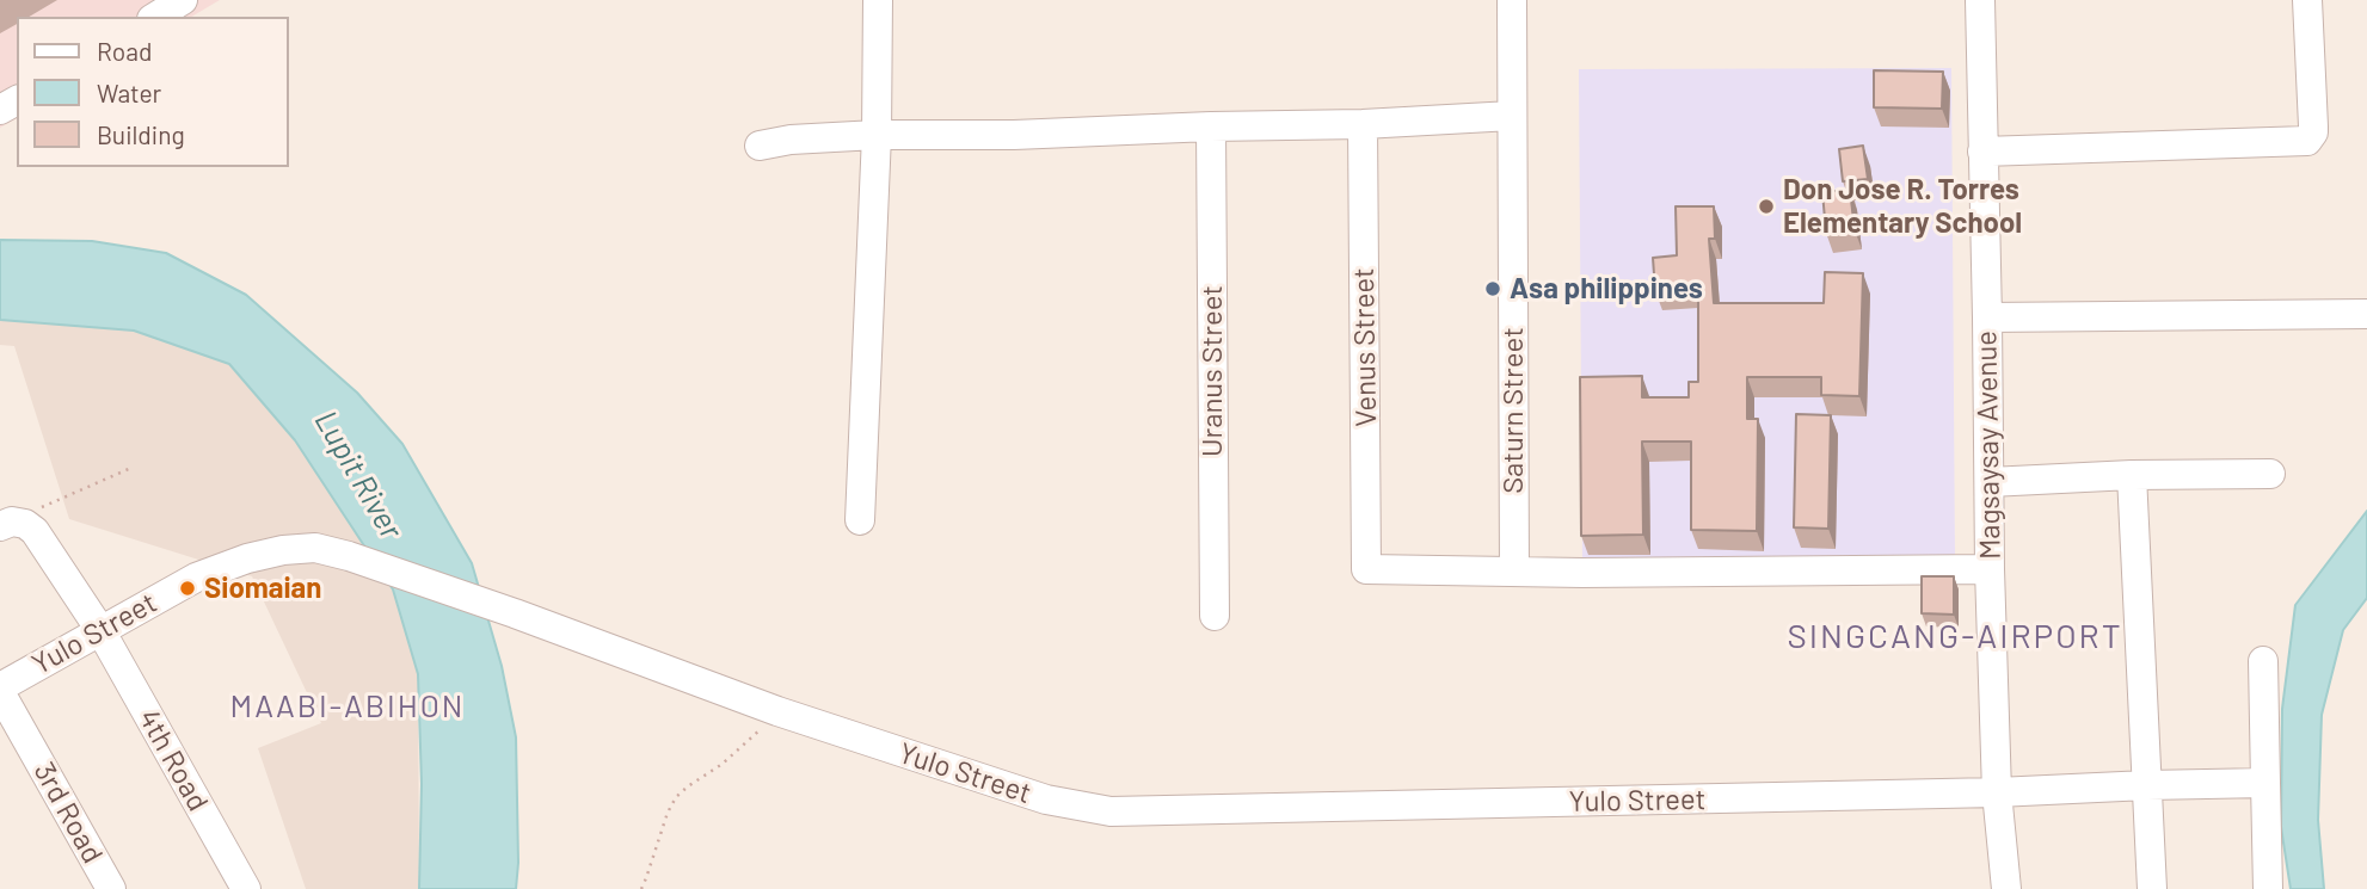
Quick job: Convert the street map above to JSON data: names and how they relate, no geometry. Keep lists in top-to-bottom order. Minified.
{"streets":{"street":["Venus Street","Uranus Street","Saturn Street","Magsaysay Avenue","Yulo Street","4th Road","3rd Road"]},"crossings":[["Venus Street","Saturn Street"],["Magsaysay Avenue","Yulo Street"],["Yulo Street","4th Road"],["Yulo Street","3rd Road"]],"districts":["SINGCANG-AIRPORT","MAABI-ABIHON"],"water":["Lupit River"],"places":["Don Jose R. Torres Elementary School","Asa philippines","Siomaian"],"legend":["Road","Water","Building"]}
